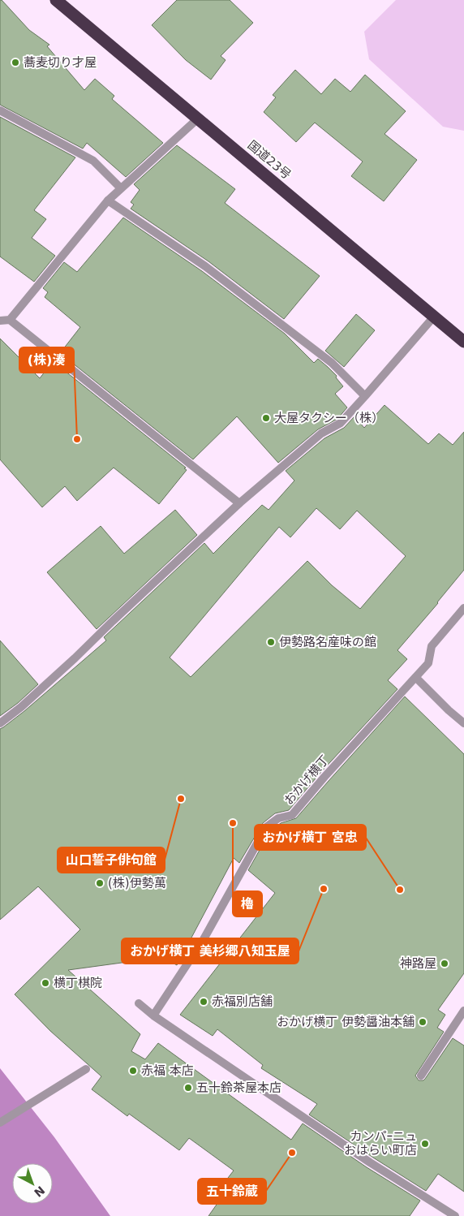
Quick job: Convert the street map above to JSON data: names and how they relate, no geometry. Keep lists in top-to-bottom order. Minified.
{"streets":{"highway":["国道23号"],"street":["おかげ横丁"]},"places":["蕎麦切り才屋","大屋タクシー（株）","(株)湊","伊勢路名産味の館","山口誓子俳句館","櫓","(株)伊勢萬","おかげ横丁 美杉郷八知玉屋","おかげ横丁 宮忠","神路屋","横丁棋院","赤福別店舗","おかげ横丁 伊勢醤油本舗","赤福 本店","五十鈴茶屋本店","カンパｰニュ おはらい町店","五十鈴蔵"],"north":"bottom right"}
